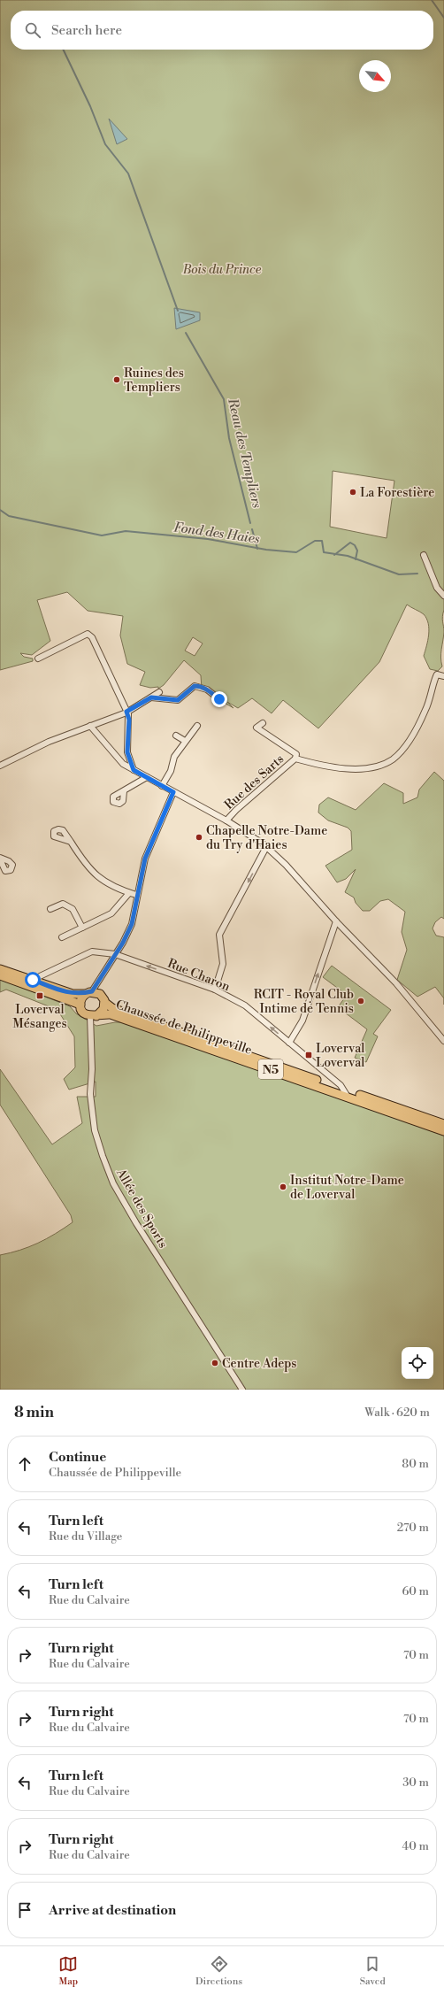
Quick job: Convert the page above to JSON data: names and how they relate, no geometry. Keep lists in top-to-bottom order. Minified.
{"streets":{"main road":["Chaussée de Philippeville","N5"],"street":["Rue des Sarts","Rue Charon","Allée des Sports"]},"crossings":[["Rue Charon","Chaussée de Philippeville"],["Chaussée de Philippeville","Allée des Sports"]],"one_way":["Rue Charon"],"water":["Reau des Templiers","Fond des Haies"],"parks":["Bois du Prince"],"places":{"other":["Ruines des Templiers","La Forestière","Chapelle Notre-Dame du Try d'Haies","RCIT - Royal Club Intime de Tennis","Institut Notre-Dame de Loverval","Centre Adeps"],"transit":["Loverval Mésanges","Loverval Loverval"]},"north":"bottom right","page":{"search":"Search here","heading":["8 min","Walk · 620 m"],"list":[["Continue","Chaussée de Philippeville","80 m"],["Turn left","Rue du Village","270 m"],["Turn left","Rue du Calvaire","60 m"],["Turn right","Rue du Calvaire","70 m"],["Turn right","Rue du Calvaire","70 m"],["Turn left","Rue du Calvaire","30 m"],["Turn right","Rue du Calvaire","40 m"],"Arrive at destination"],"nav":["Map","Directions","Saved"]}}
